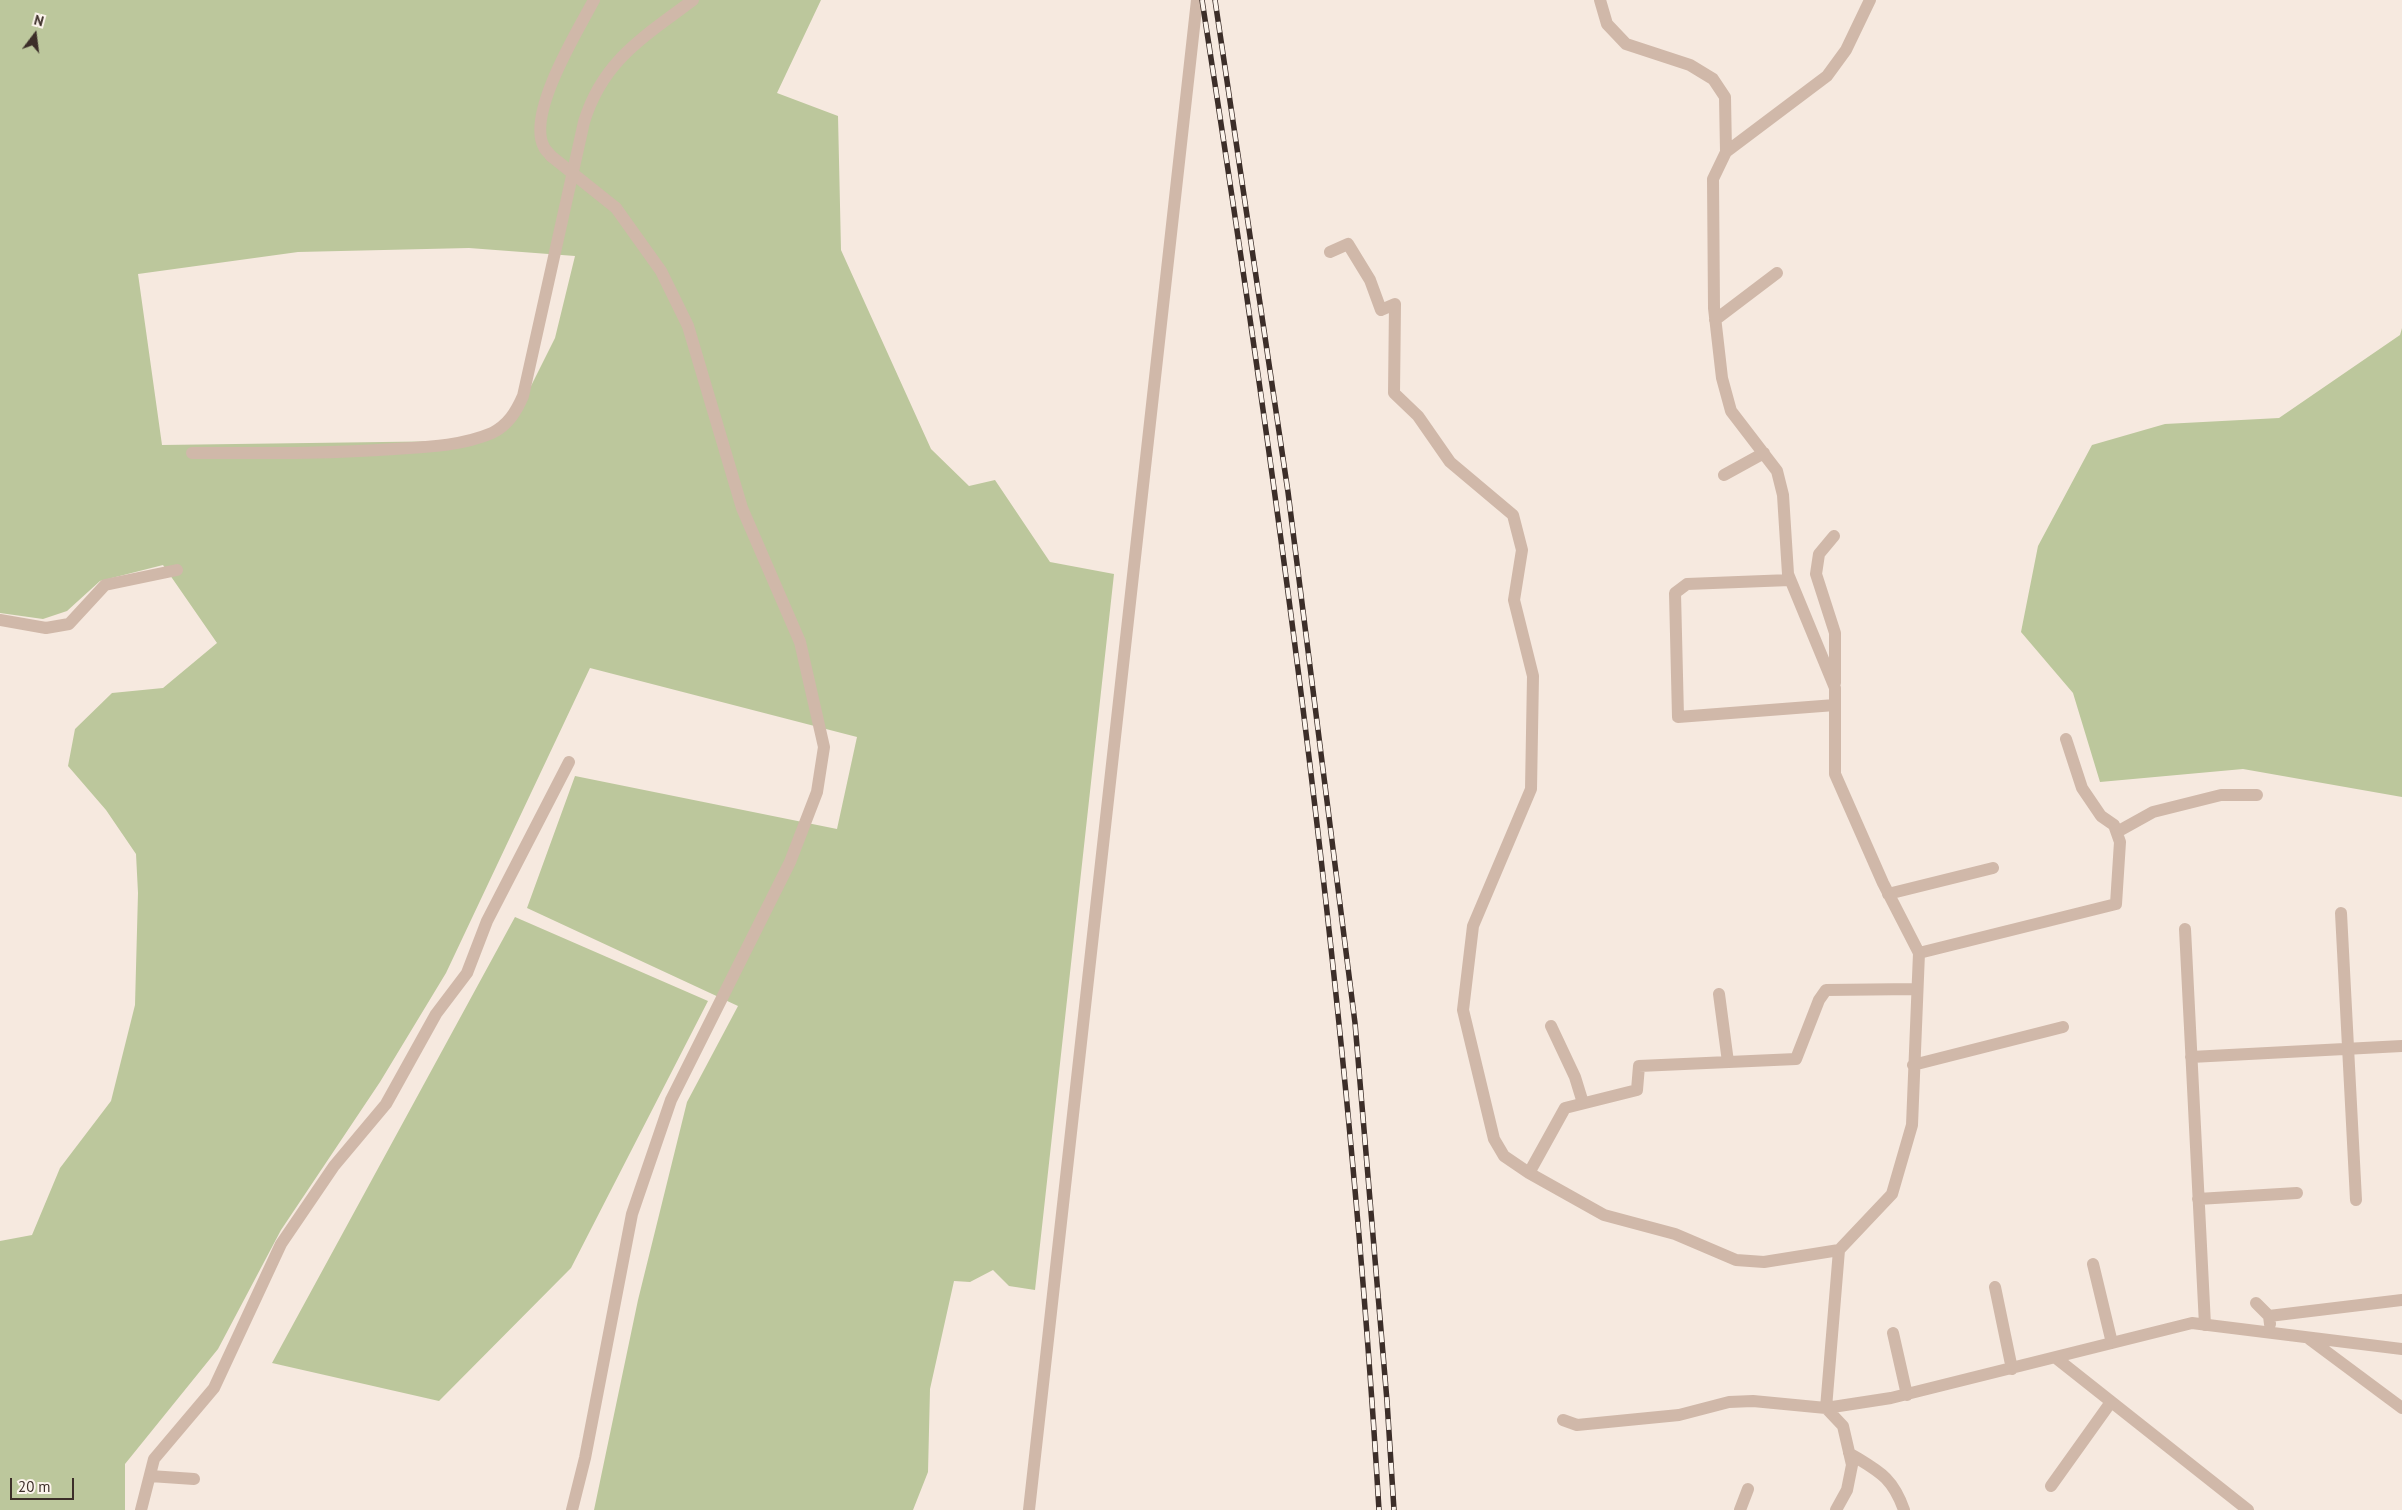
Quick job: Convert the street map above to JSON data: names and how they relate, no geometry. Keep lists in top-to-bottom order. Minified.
{"scale_bar":"20 m","north":"top"}
